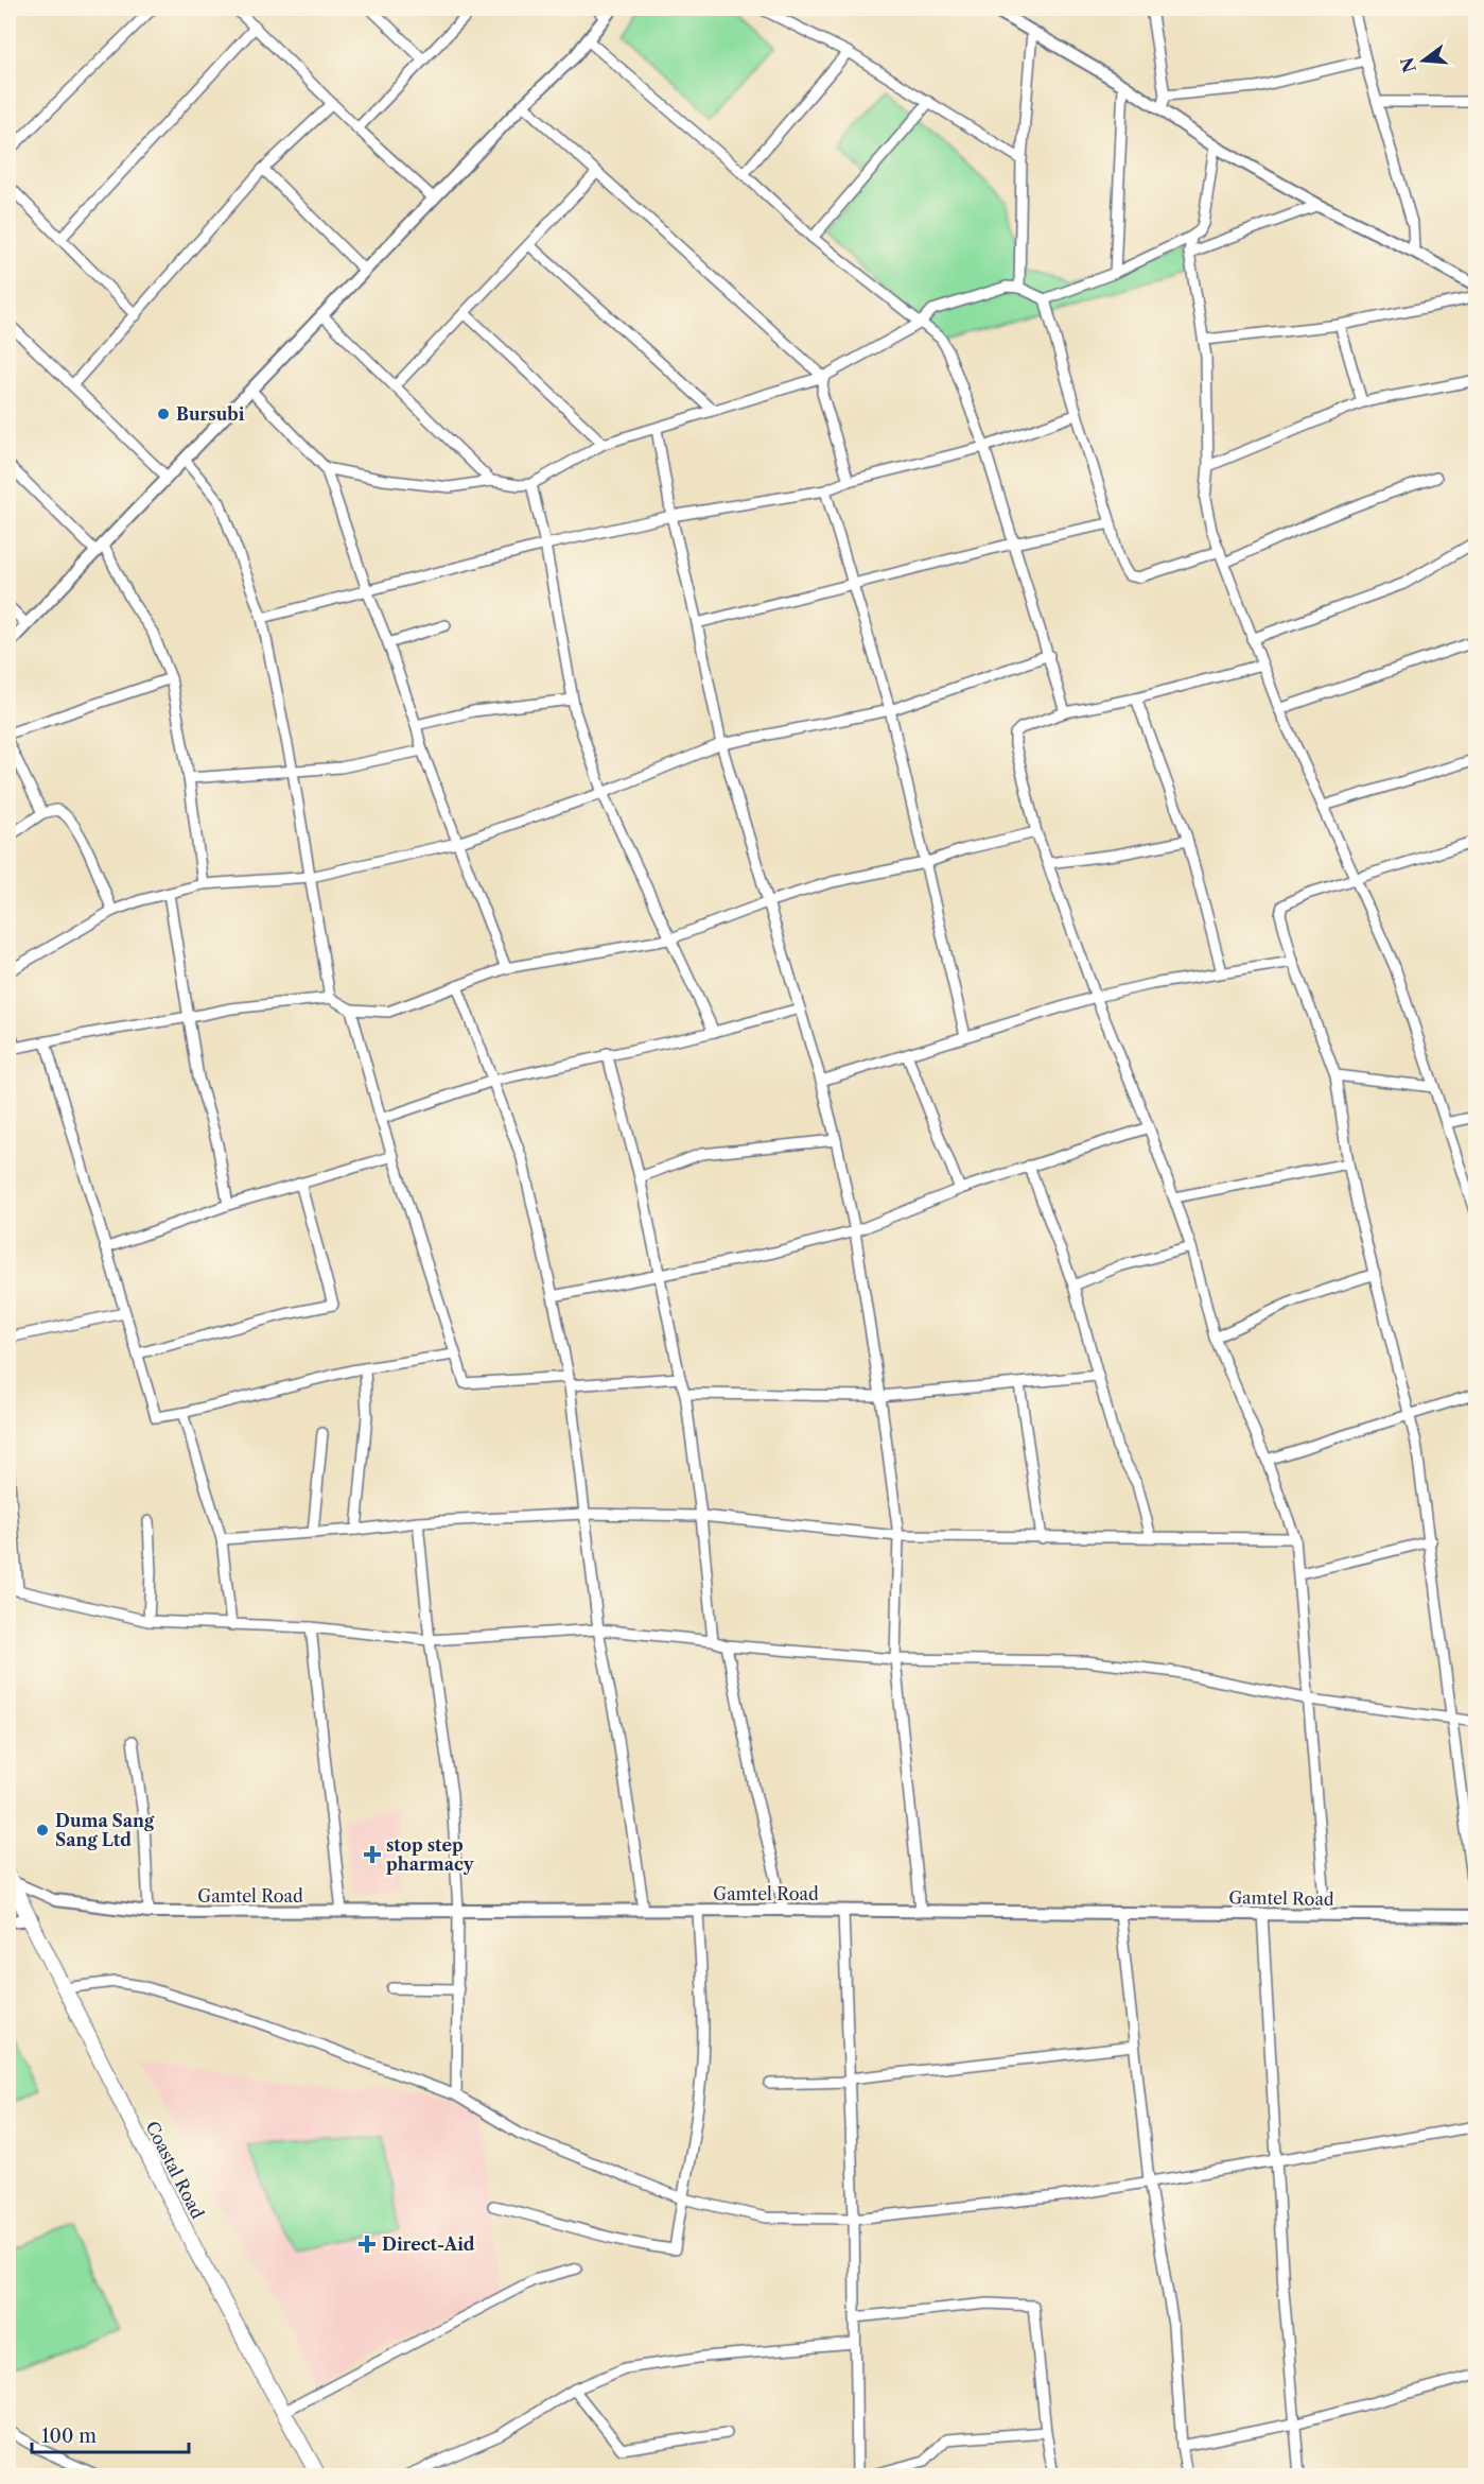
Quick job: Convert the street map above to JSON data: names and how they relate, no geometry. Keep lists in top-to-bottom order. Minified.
{"streets":{"main road":["Coastal Road"],"street":["Gamtel Road"]},"places":{"other":["Bursubi","Duma Sang Sang Ltd"],"health":["stop step pharmacy","Direct-Aid"]},"scale_bar":"100 m","north":"left"}
